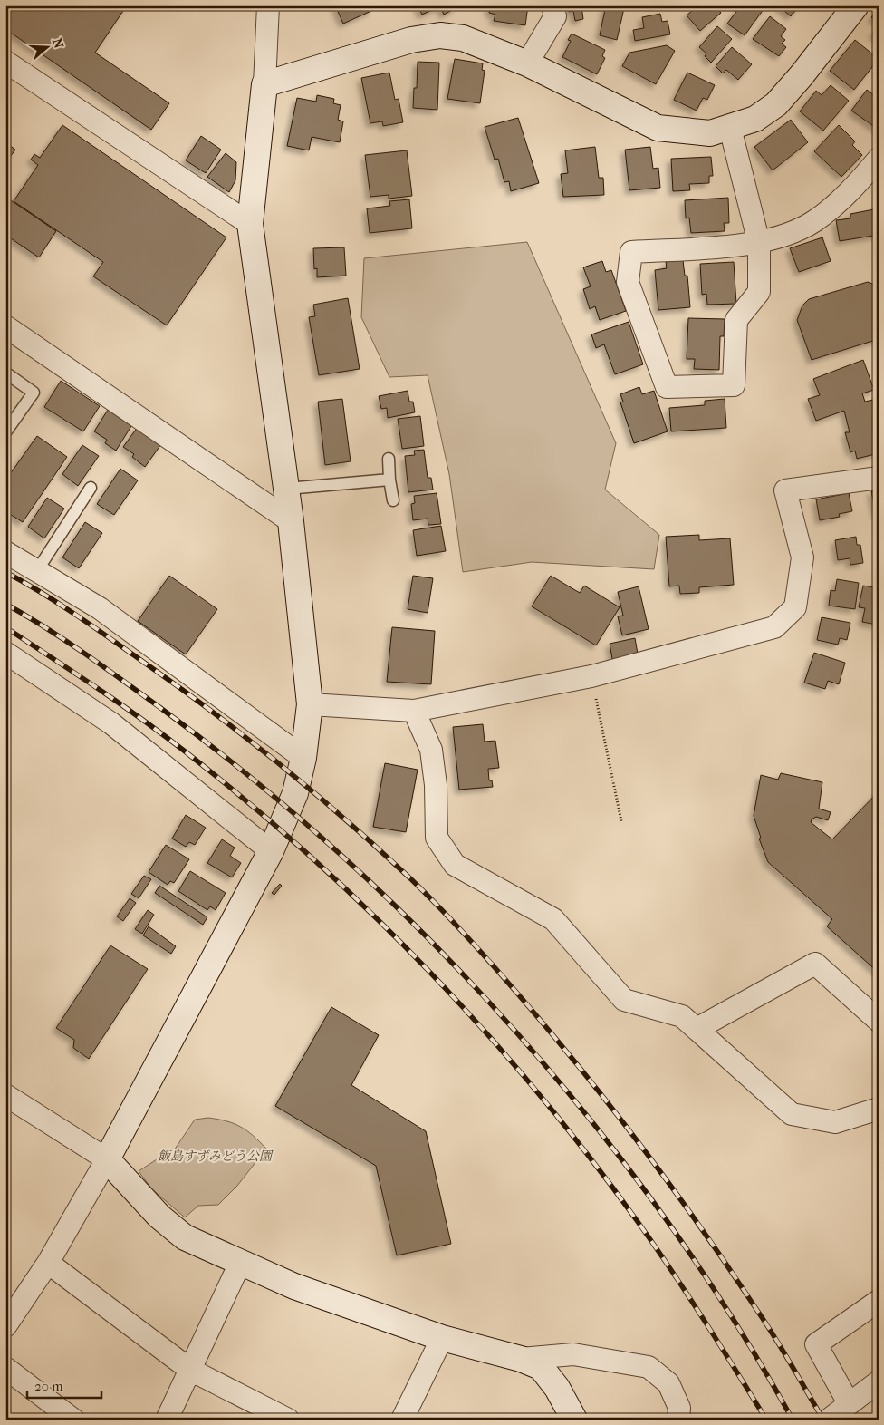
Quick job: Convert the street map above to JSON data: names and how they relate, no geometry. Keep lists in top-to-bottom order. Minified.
{"parks":["飯島すずみどう公園"],"scale_bar":"20 m","north":"right"}
